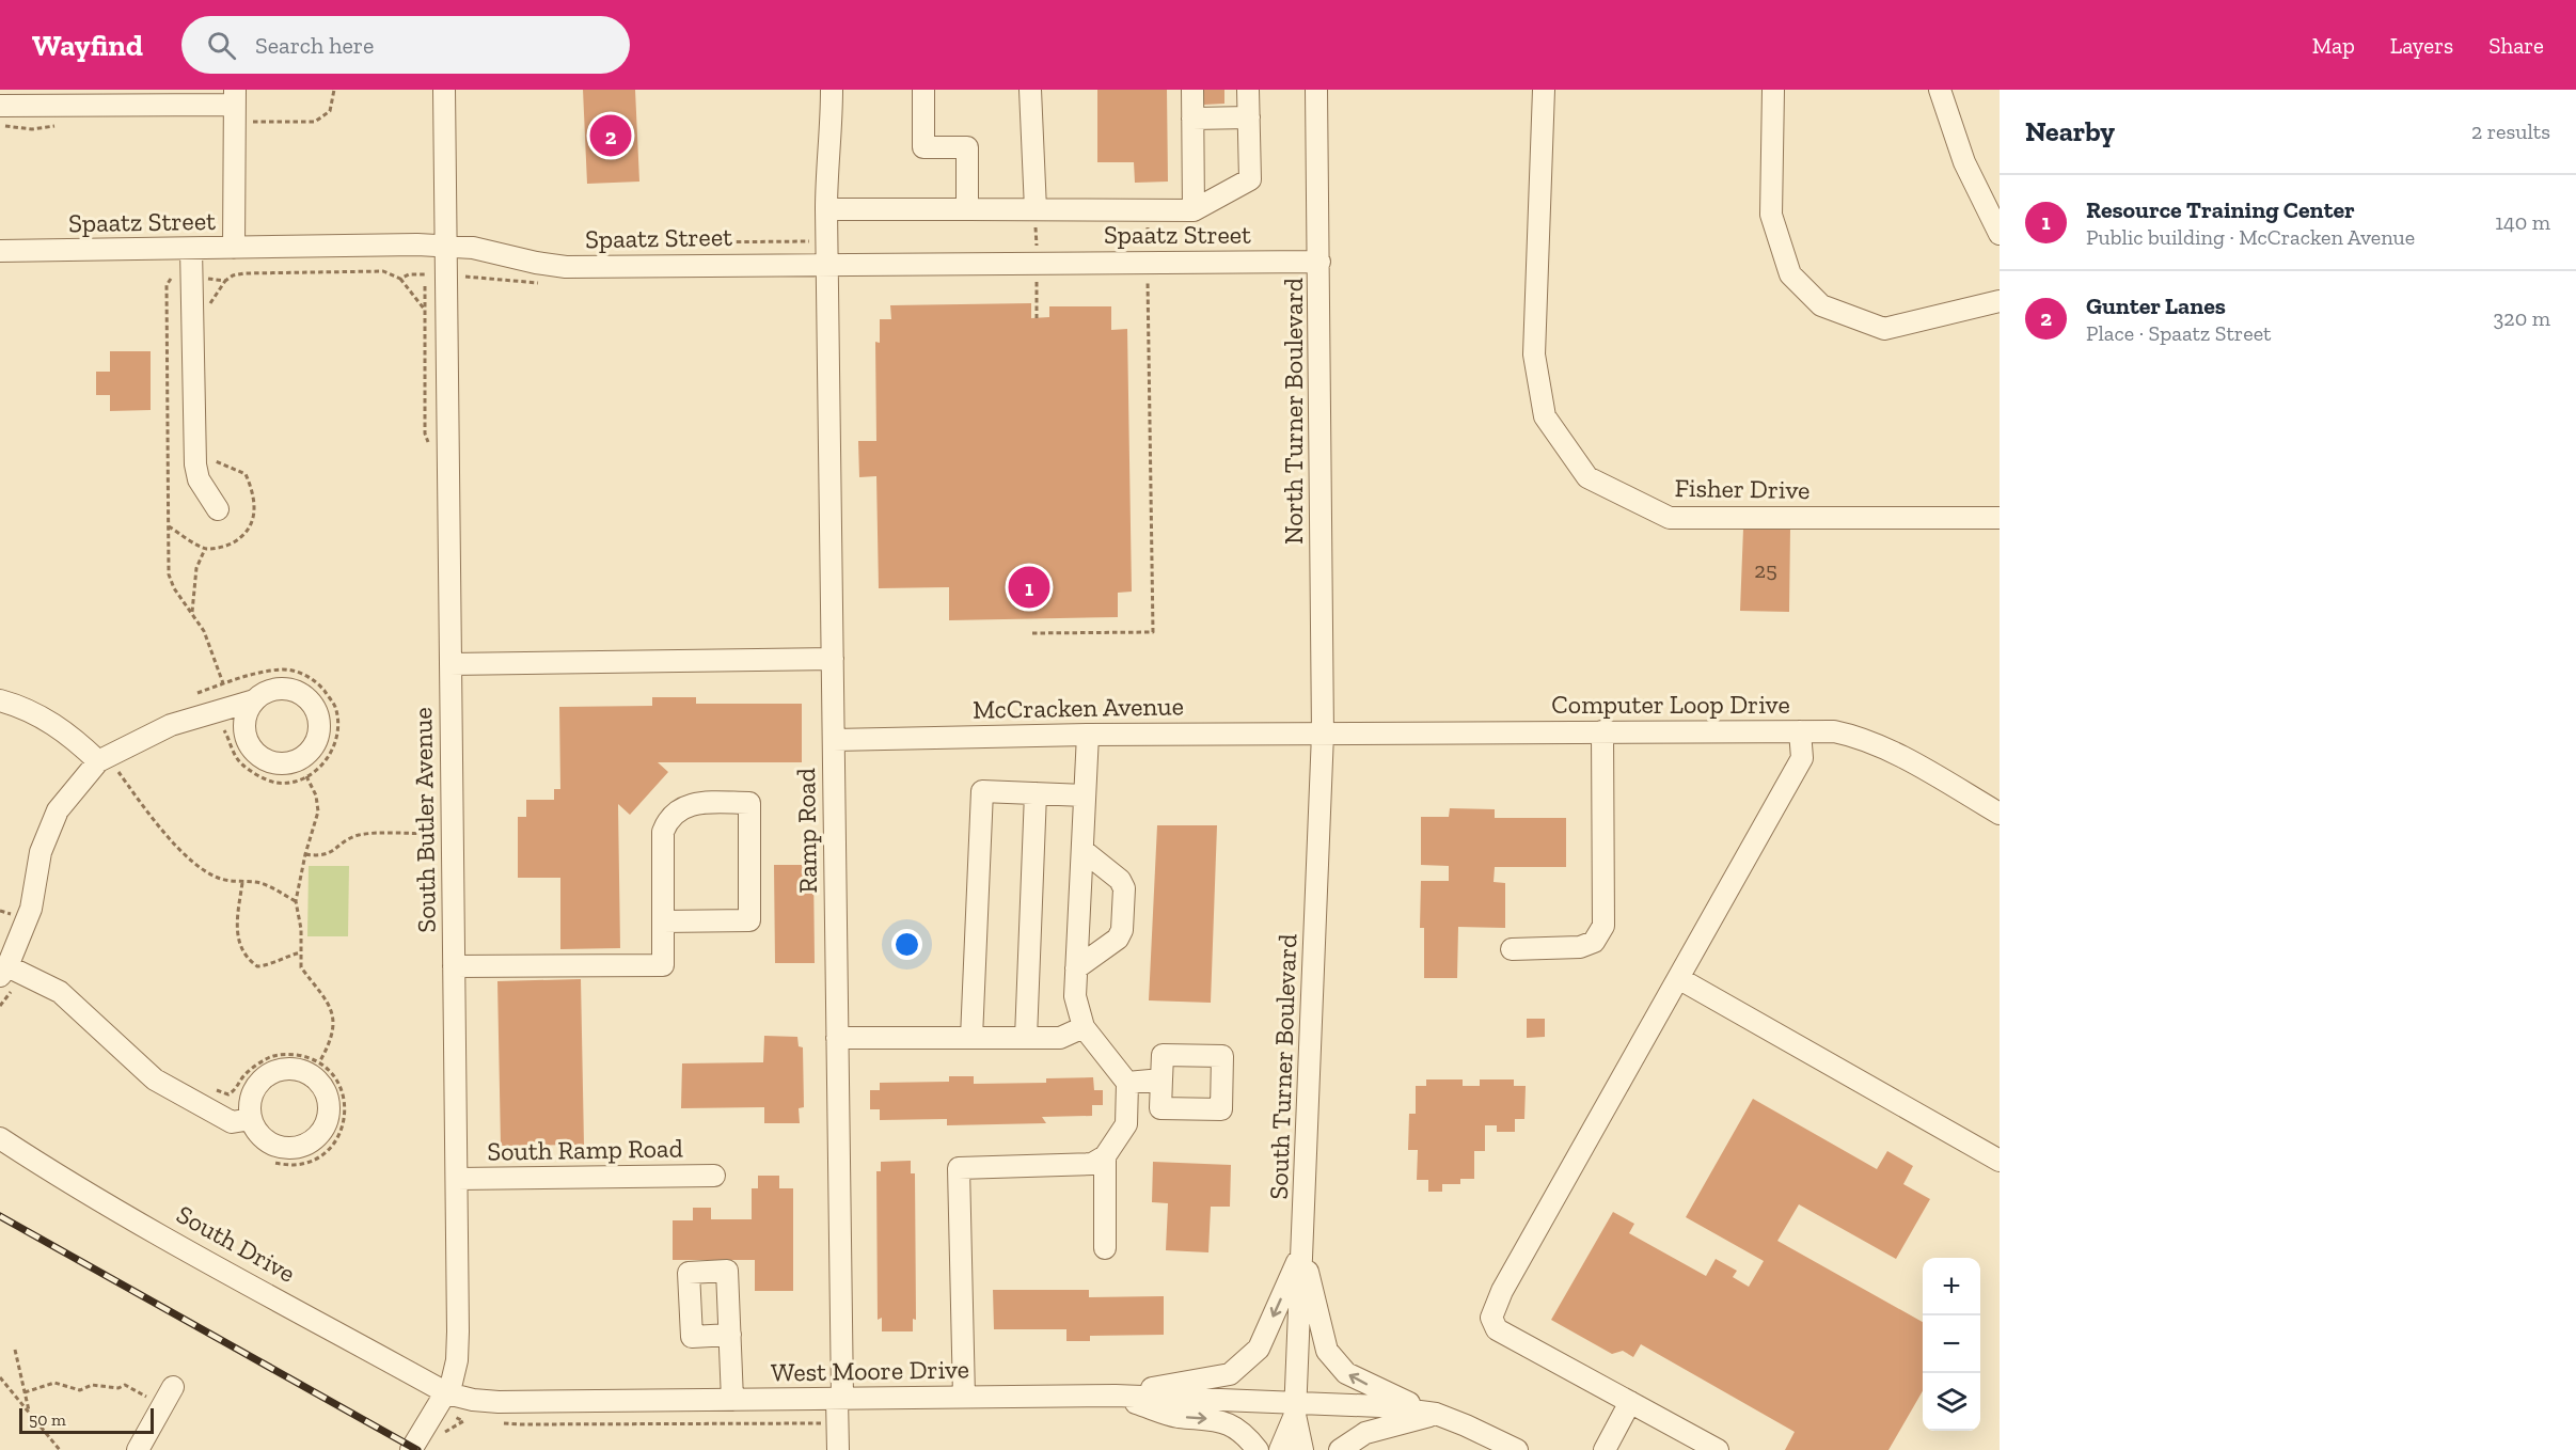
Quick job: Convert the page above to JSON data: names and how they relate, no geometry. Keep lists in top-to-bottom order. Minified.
{"streets":{"street":["Spaatz Street","North Turner Boulevard","Fisher Drive","Computer Loop Drive","McCracken Avenue","South Butler Avenue","Ramp Road","South Turner Boulevard","South Ramp Road","South Drive","West Moore Drive"]},"crossings":[["Spaatz Street","North Turner Boulevard"],["Spaatz Street","South Butler Avenue"],["Spaatz Street","Ramp Road"],["North Turner Boulevard","Computer Loop Drive"],["North Turner Boulevard","McCracken Avenue"],["North Turner Boulevard","South Turner Boulevard"],["Computer Loop Drive","McCracken Avenue"],["Computer Loop Drive","South Turner Boulevard"],["McCracken Avenue","Ramp Road"],["McCracken Avenue","South Turner Boulevard"],["South Butler Avenue","South Ramp Road"],["South Butler Avenue","South Drive"],["South Butler Avenue","West Moore Drive"],["Ramp Road","West Moore Drive"],["South Turner Boulevard","West Moore Drive"],["South Drive","West Moore Drive"]],"house_numbers":["25"],"scale_bar":"50 m","page":{"header":"Wayfind","search":"Search here","nav":["Map","Layers","Share"],"heading":["Nearby","2 results"],"pins":["2","1"],"list":[{"mark":"1","name":"Resource Training Center","note":"Public building · McCracken Avenue","value":"140 m"},{"mark":"2","name":"Gunter Lanes","note":"Place · Spaatz Street","value":"320 m"}],"map_buttons":["+","−"],"scale":"50 m"}}
